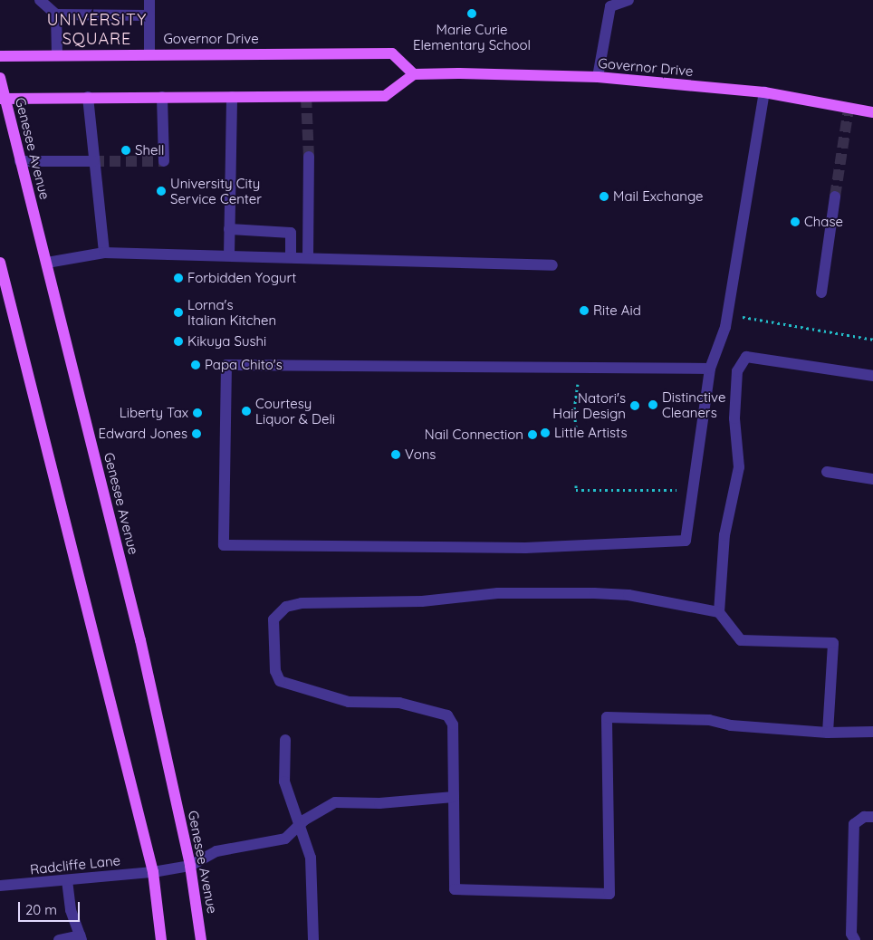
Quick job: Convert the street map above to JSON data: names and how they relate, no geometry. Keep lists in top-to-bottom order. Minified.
{"streets":{"main road":["Governor Drive","Genesee Avenue"],"street":["Radcliffe Lane"]},"crossings":[["Genesee Avenue","Radcliffe Lane"]],"districts":["UNIVERSITY SQUARE"],"places":["Marie Curie Elementary School","Shell","University City Service Center","Mail Exchange","Chase","Forbidden Yogurt","Rite Aid","Lorna's Italian Kitchen","Kikuya Sushi","Papa Chito's","Distinctive Cleaners","Natori's Hair Design","Courtesy Liquor & Deli","Liberty Tax","Little Artists","Edward Jones","Nail Connection","Vons"],"scale_bar":"20 m"}
